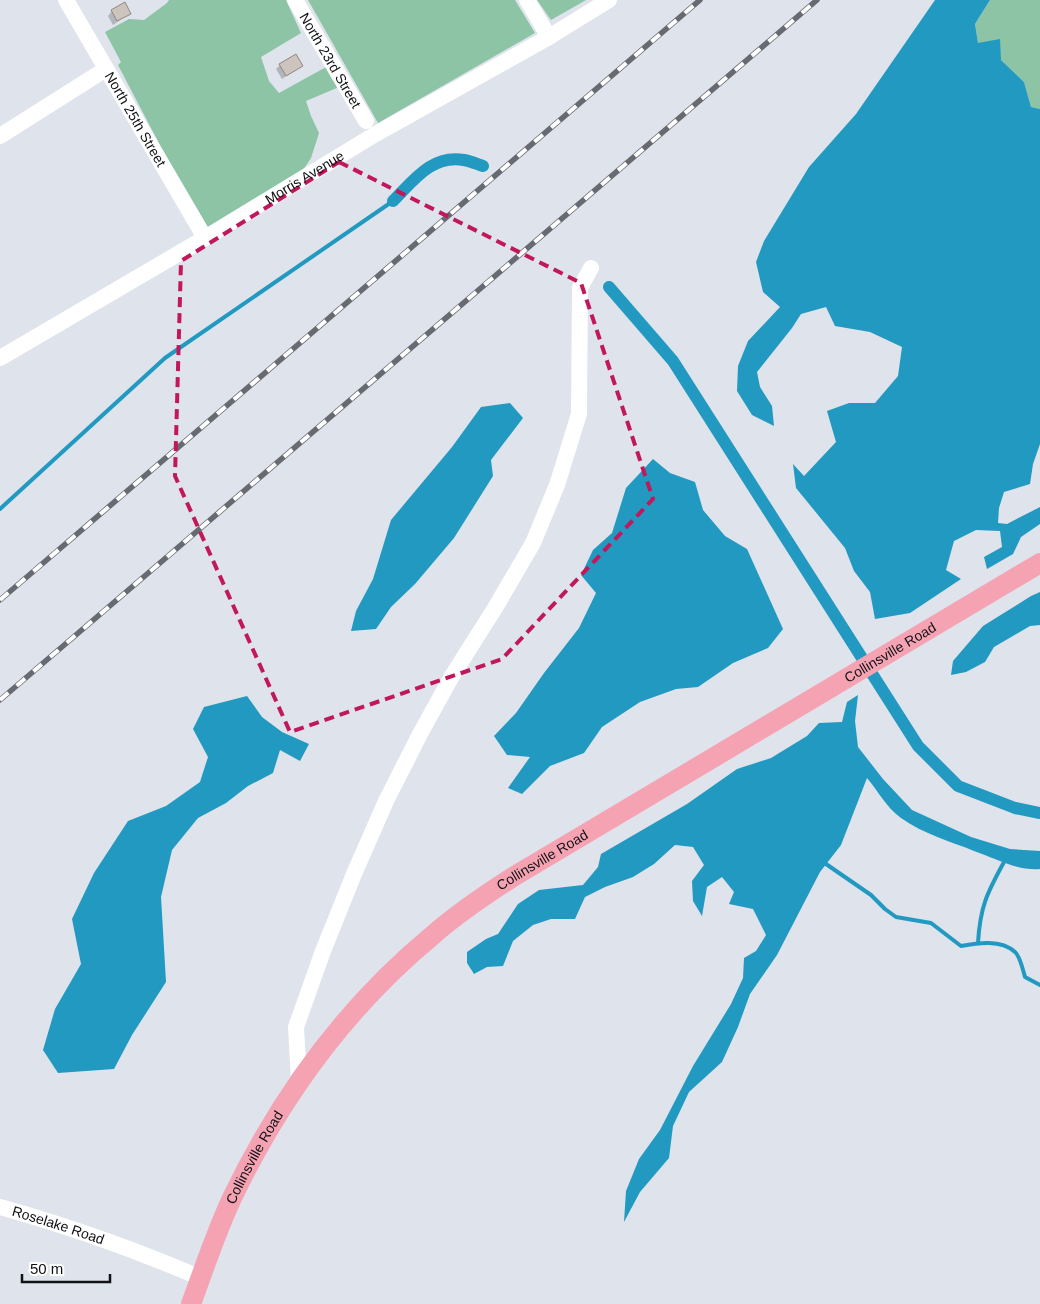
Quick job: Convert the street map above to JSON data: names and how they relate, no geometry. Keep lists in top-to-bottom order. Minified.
{"streets":{"main road":["Collinsville Road"],"street":["North 23rd Street","North 25th Street","Morris Avenue","Roselake Road"]},"crossings":[["North 25th Street","Morris Avenue"],["Collinsville Road","Roselake Road"]],"scale_bar":"50 m"}
